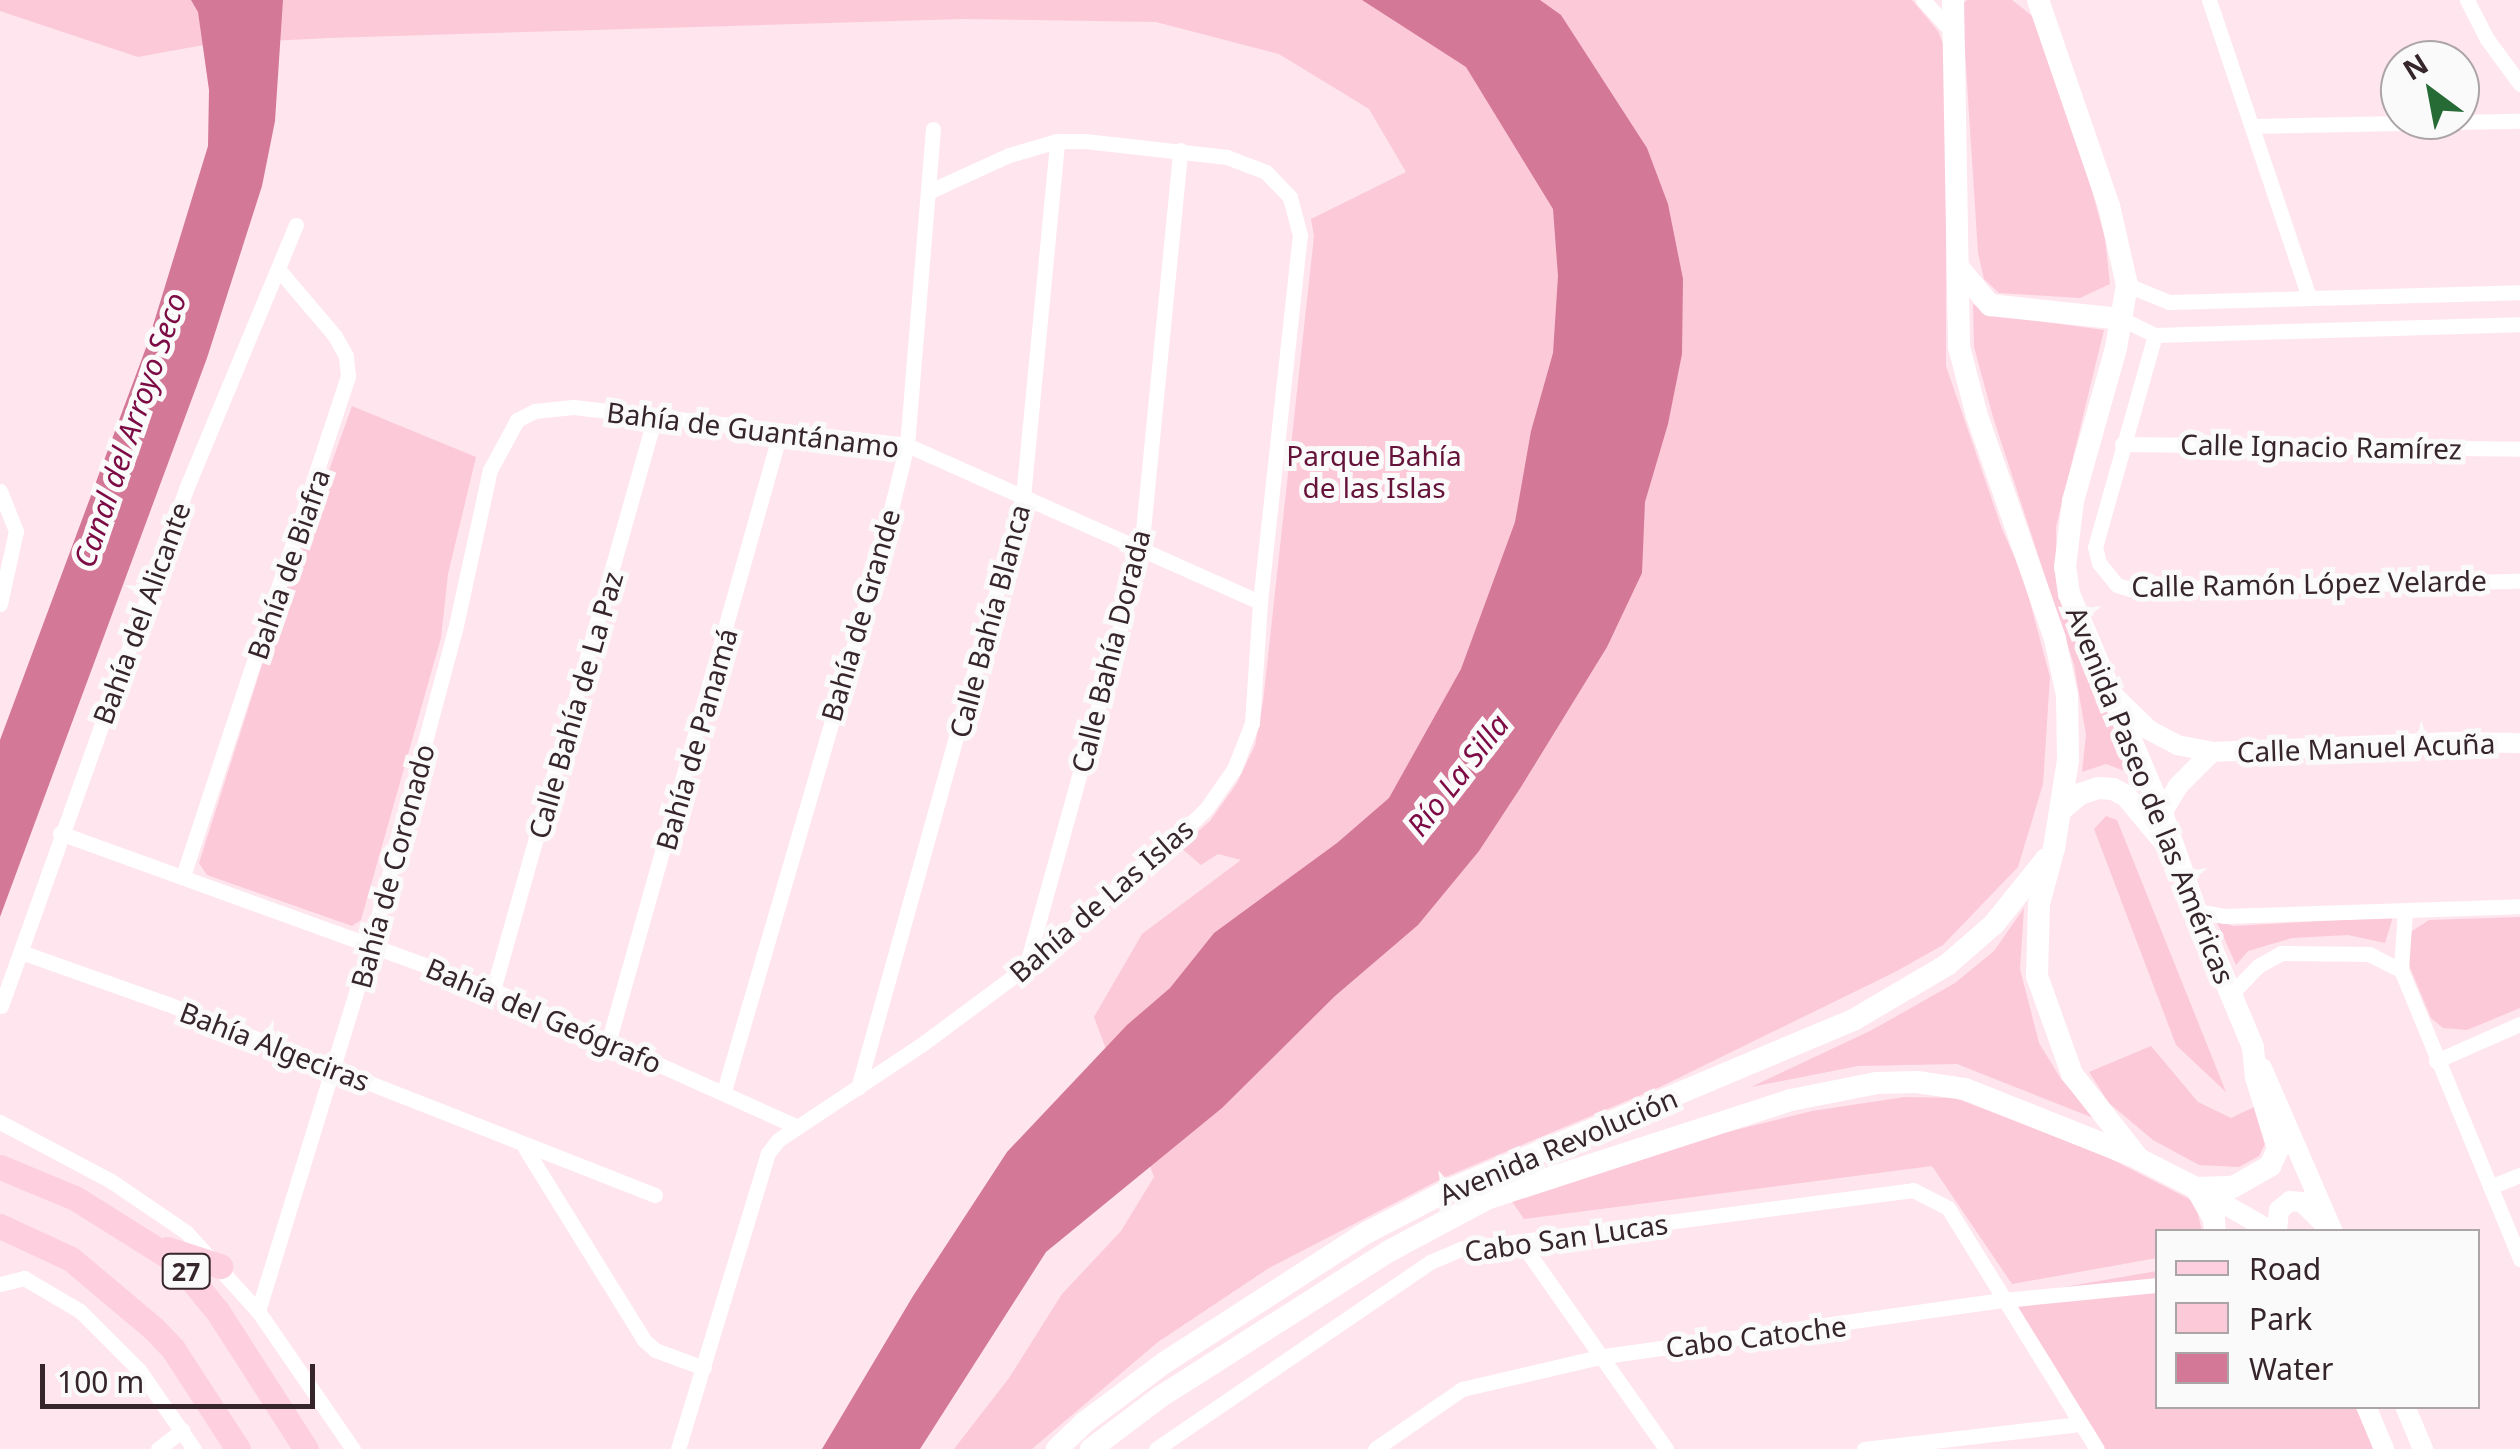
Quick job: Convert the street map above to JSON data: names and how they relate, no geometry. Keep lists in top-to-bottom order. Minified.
{"streets":{"main road":["Avenida Paseo de las Américas","Avenida Revolución","27"],"street":["Bahía de Guantánamo","Calle Ignacio Ramírez","Bahía de Biafra","Calle Ramón López Velarde","Bahía del Alicante","Bahía de Grande","Calle Bahía Blanca","Calle Bahía Dorada","Calle Bahía de La Paz","Bahía de Panamá","Calle Manuel Acuña","Bahía de Coronado","Bahía de Las Islas","Bahía del Geógrafo","Bahía Algeciras","Cabo San Lucas","Cabo Catoche"]},"crossings":[["Bahía de Guantánamo","Bahía de Grande"],["Bahía de Guantánamo","Calle Bahía Blanca"],["Bahía de Guantánamo","Calle Bahía Dorada"],["Bahía de Guantánamo","Calle Bahía de La Paz"],["Bahía de Guantánamo","Bahía de Panamá"],["Bahía de Guantánamo","Bahía de Coronado"],["Bahía de Guantánamo","Bahía de Las Islas"],["Calle Ignacio Ramírez","Calle Ramón López Velarde"],["Bahía de Biafra","Bahía del Alicante"],["Bahía de Biafra","Bahía del Geógrafo"],["Bahía del Alicante","Bahía del Geógrafo"],["Bahía del Alicante","Bahía Algeciras"],["Bahía de Grande","Bahía del Geógrafo"],["Calle Bahía Blanca","Bahía de Las Islas"],["Calle Bahía Dorada","Bahía de Las Islas"],["Calle Bahía de La Paz","Bahía del Geógrafo"],["Bahía de Panamá","Bahía del Geógrafo"],["Calle Manuel Acuña","Avenida Paseo de las Américas"],["Avenida Paseo de las Américas","Avenida Revolución"],["Bahía de Coronado","Bahía del Geógrafo"],["Bahía de Coronado","Bahía Algeciras"],["Bahía de Las Islas","Bahía del Geógrafo"],["Cabo San Lucas","Cabo Catoche"]],"water":["Canal del Arroyo Seco","Río La Silla"],"parks":["Parque Bahía de las Islas"],"legend":["Road","Park","Water"],"scale_bar":"100 m","north":"top left"}
